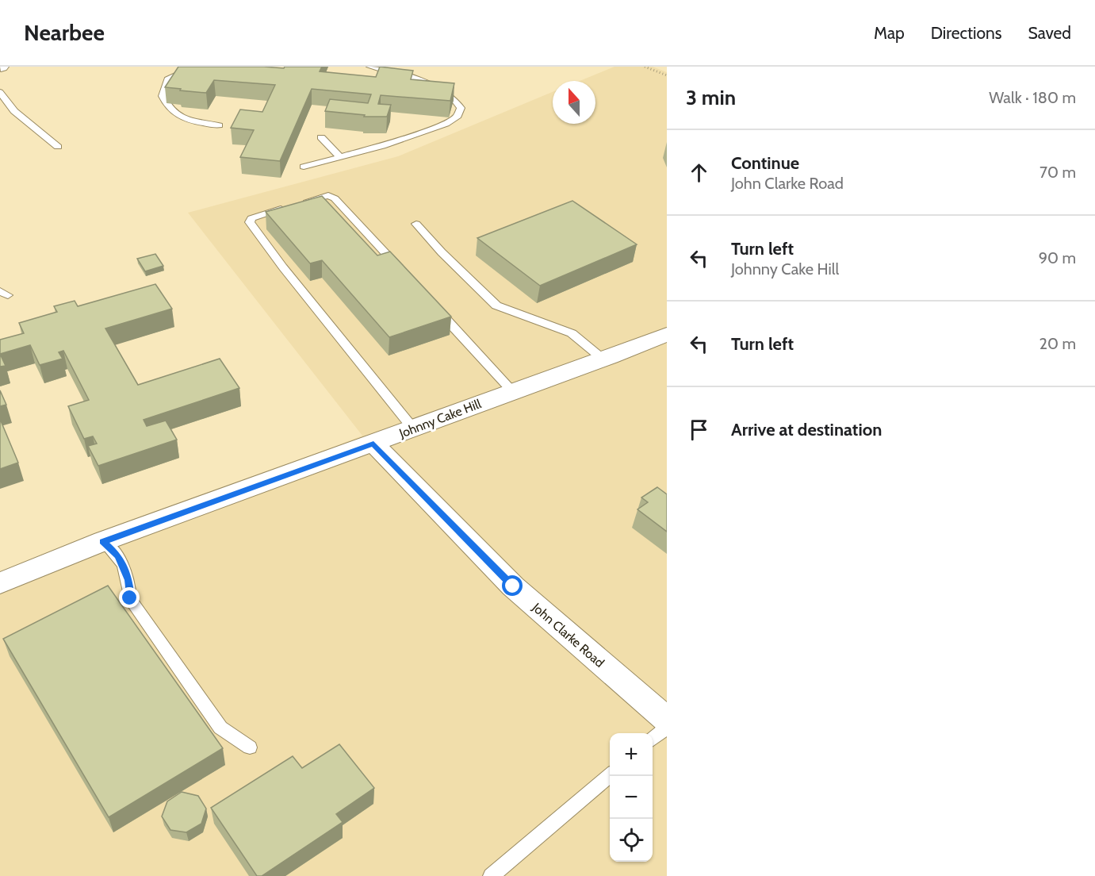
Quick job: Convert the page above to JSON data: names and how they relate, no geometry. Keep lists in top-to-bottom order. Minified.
{"streets":{"street":["Johnny Cake Hill","John Clarke Road"]},"crossings":[["Johnny Cake Hill","John Clarke Road"]],"north":"top","page":{"header":"Nearbee","nav":["Map","Directions","Saved"],"heading":["3 min","Walk · 180 m"],"list":[["Continue","John Clarke Road","70 m"],["Turn left","Johnny Cake Hill","90 m"],["Turn left","20 m"],"Arrive at destination"],"map_buttons":["+","−"]}}
